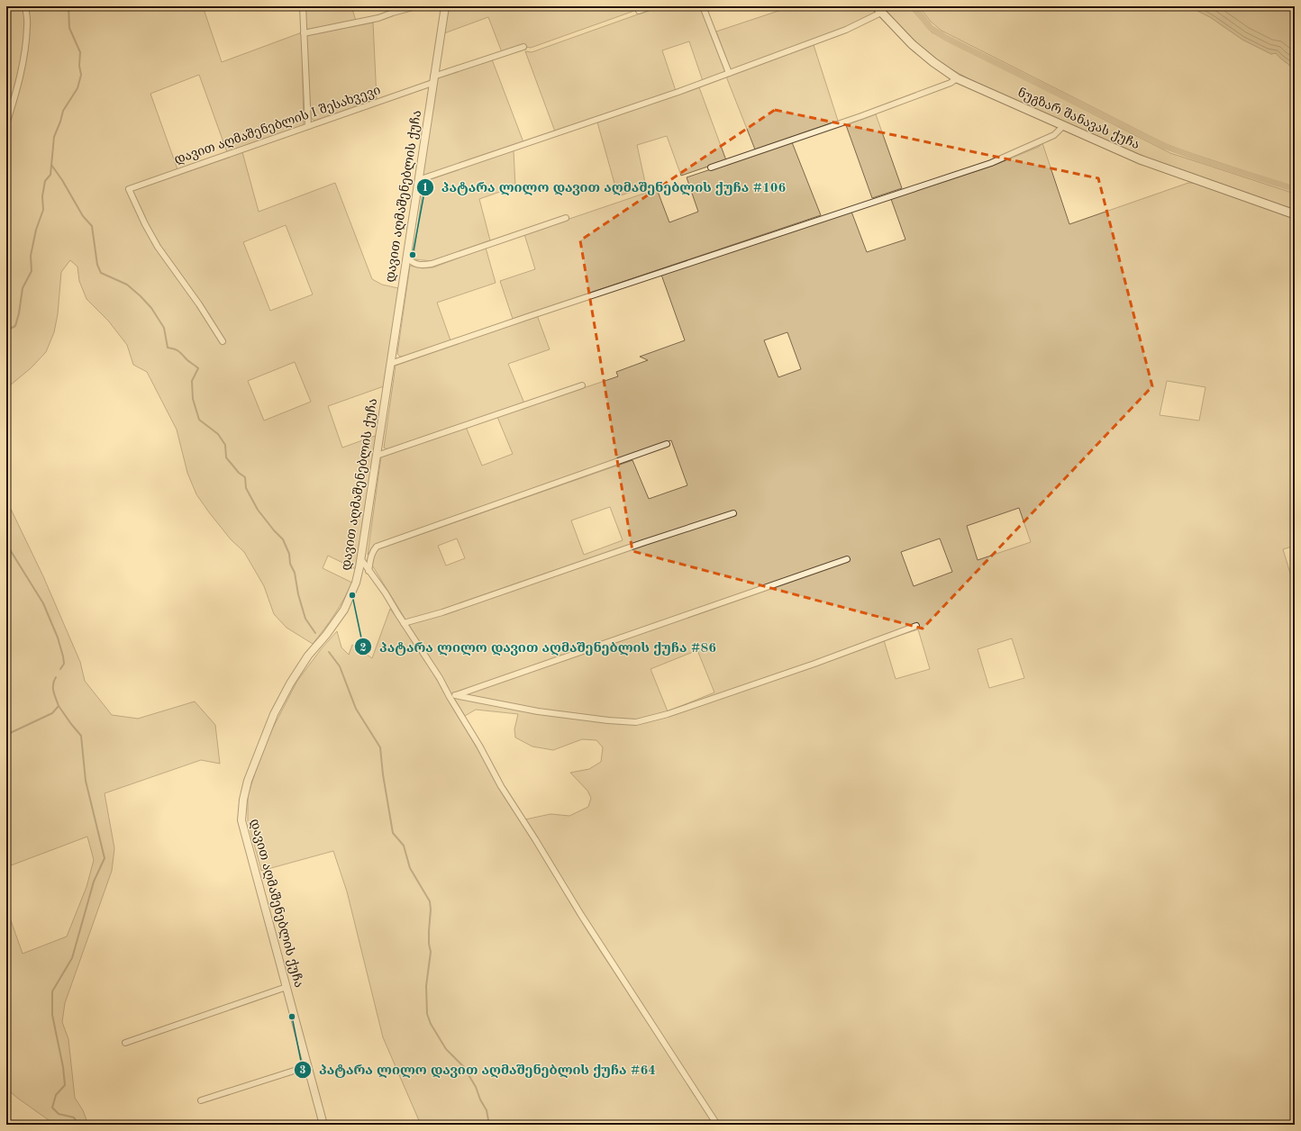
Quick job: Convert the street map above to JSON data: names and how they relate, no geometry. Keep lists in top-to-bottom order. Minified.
{"streets":{"main road":["ნუგზარ შანავას ქუჩა"],"street":["დავით აღმაშენებლის I შესახვევი","დავით აღმაშენებლის ქუჩა"]},"crossings":[["დავით აღმაშენებლის I შესახვევი","დავით აღმაშენებლის ქუჩა"]],"places":["პატარა ლილო დავით აღმაშენებლის ქუჩა #106","პატარა ლილო დავით აღმაშენებლის ქუჩა #86","პატარა ლილო დავით აღმაშენებლის ქუჩა #64"]}
